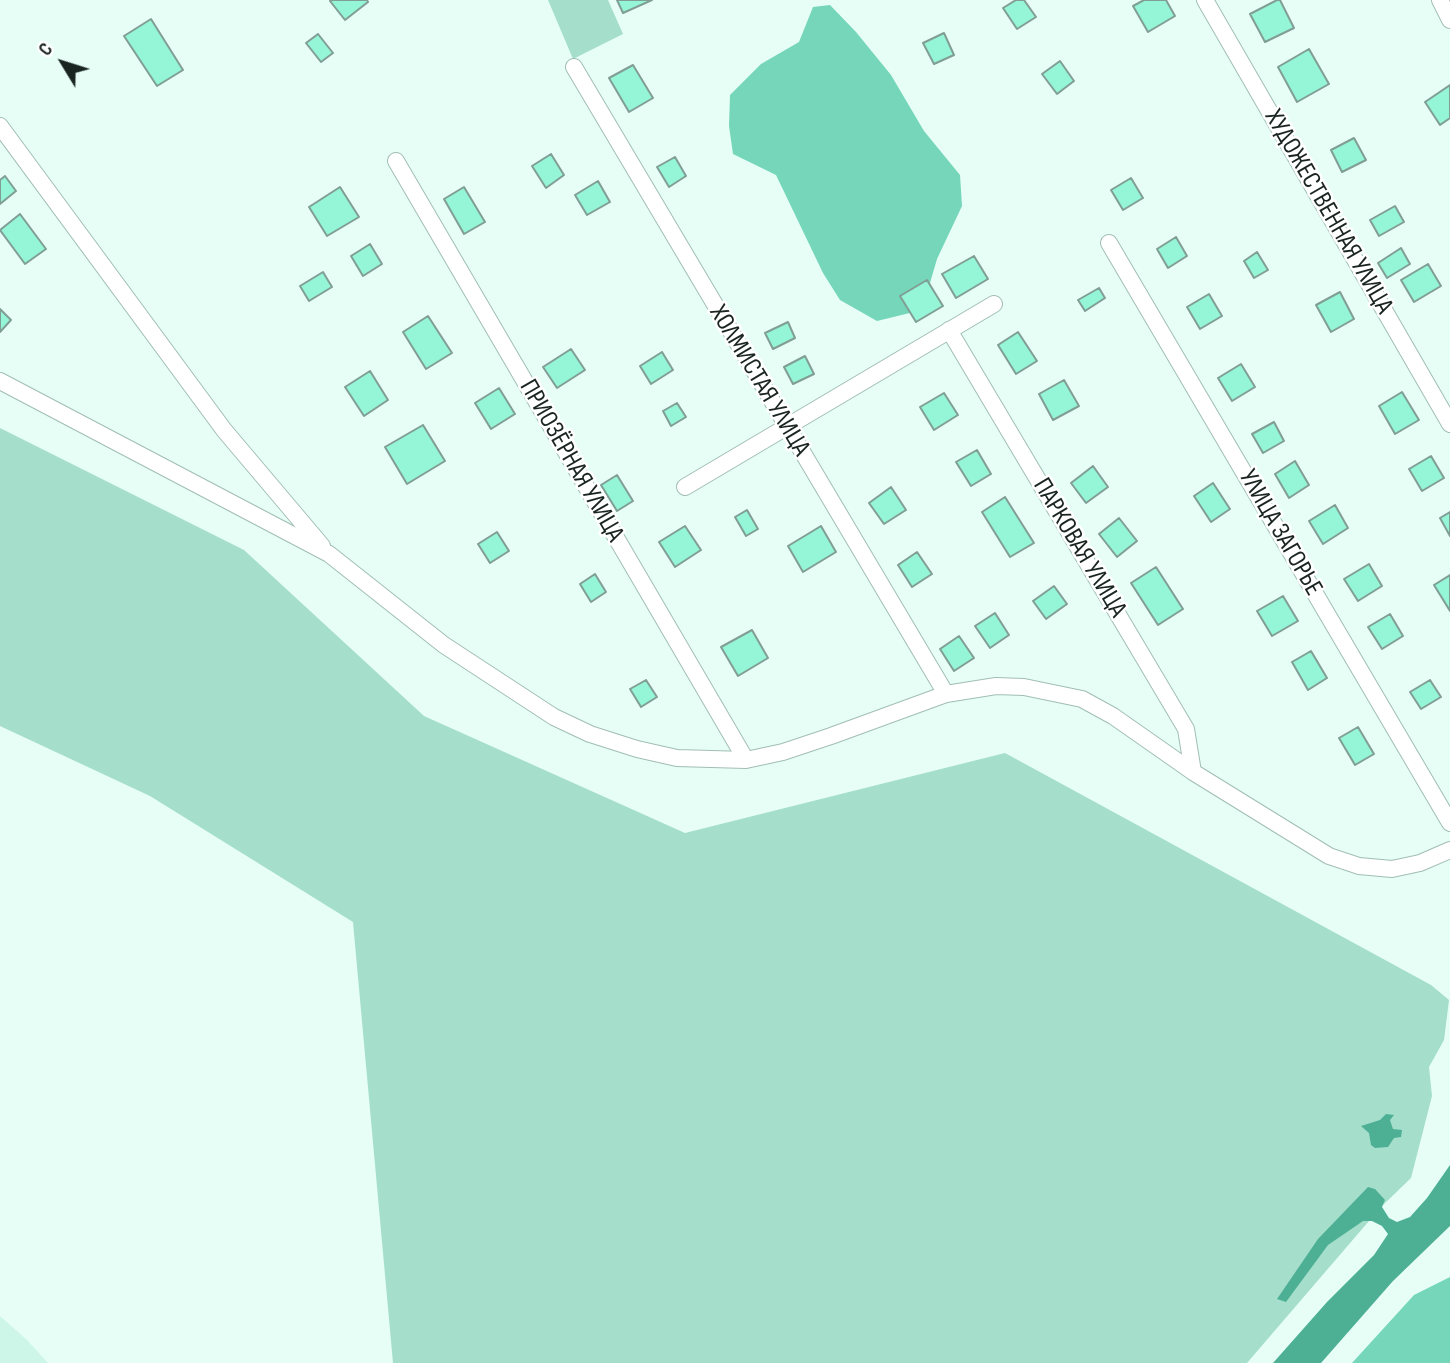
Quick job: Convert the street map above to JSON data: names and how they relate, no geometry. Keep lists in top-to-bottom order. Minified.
{"streets":{"street":["ХУДОЖЕСТВЕННАЯ УЛИЦА","ХОЛМИСТАЯ УЛИЦА","ПРИОЗЁРНАЯ УЛИЦА","УЛИЦА ЗАГОРЬЕ","ПАРКОВАЯ УЛИЦА"]},"north":"top left"}
